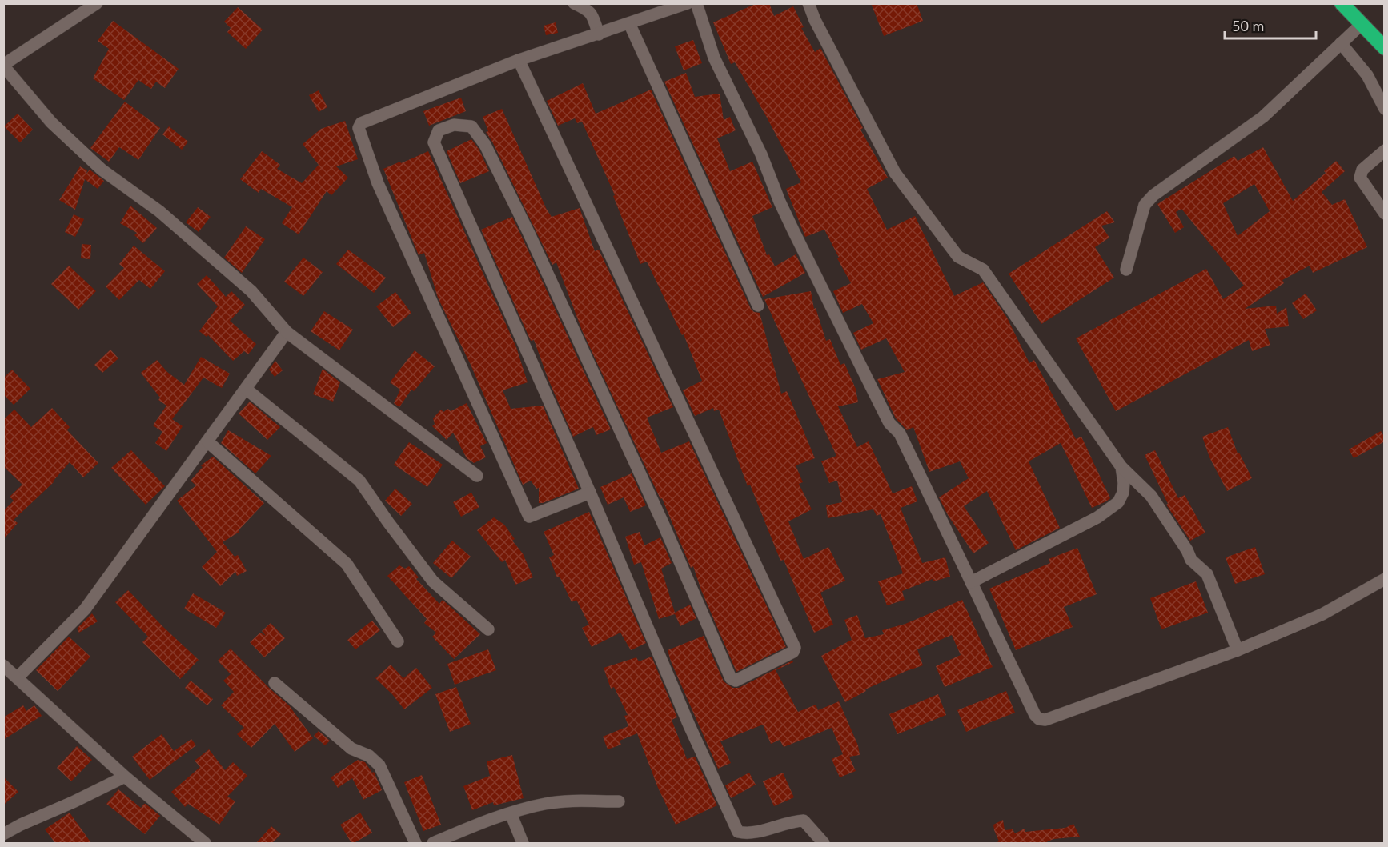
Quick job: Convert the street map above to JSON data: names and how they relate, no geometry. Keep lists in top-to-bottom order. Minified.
{"scale_bar":"50 m"}
